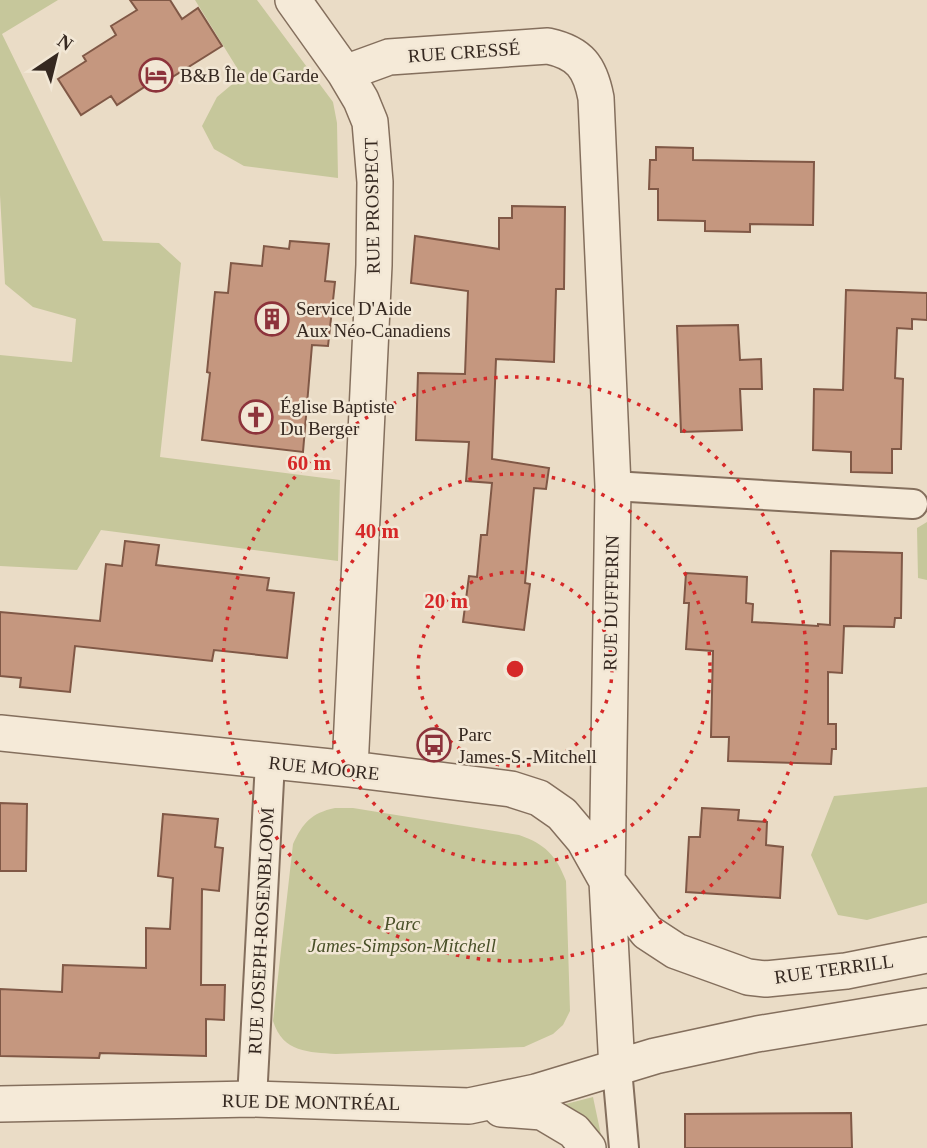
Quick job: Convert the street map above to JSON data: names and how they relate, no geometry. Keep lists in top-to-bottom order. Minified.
{"streets":{"street":["RUE CRESSÉ","RUE PROSPECT","RUE DUFFERIN","RUE MOORE","RUE JOSEPH-ROSENBLOOM","RUE TERRILL","RUE DE MONTRÉAL"]},"crossings":[["RUE CRESSÉ","RUE PROSPECT"],["RUE CRESSÉ","RUE DUFFERIN"],["RUE PROSPECT","RUE MOORE"],["RUE DUFFERIN","RUE MOORE"],["RUE DUFFERIN","RUE TERRILL"],["RUE DUFFERIN","RUE DE MONTRÉAL"],["RUE MOORE","RUE JOSEPH-ROSENBLOOM"],["RUE MOORE","RUE TERRILL"],["RUE JOSEPH-ROSENBLOOM","RUE DE MONTRÉAL"]],"parks":["Parc James-Simpson-Mitchell"],"places":{"hotel":["B&B Île de Garde"],"building":["Service D'Aide Aux Néo-Canadiens"],"church":["Église Baptiste Du Berger"],"bus stop":["Parc James-S.-Mitchell"]},"north":"top right","rings":["60 m","40 m","20 m"]}
